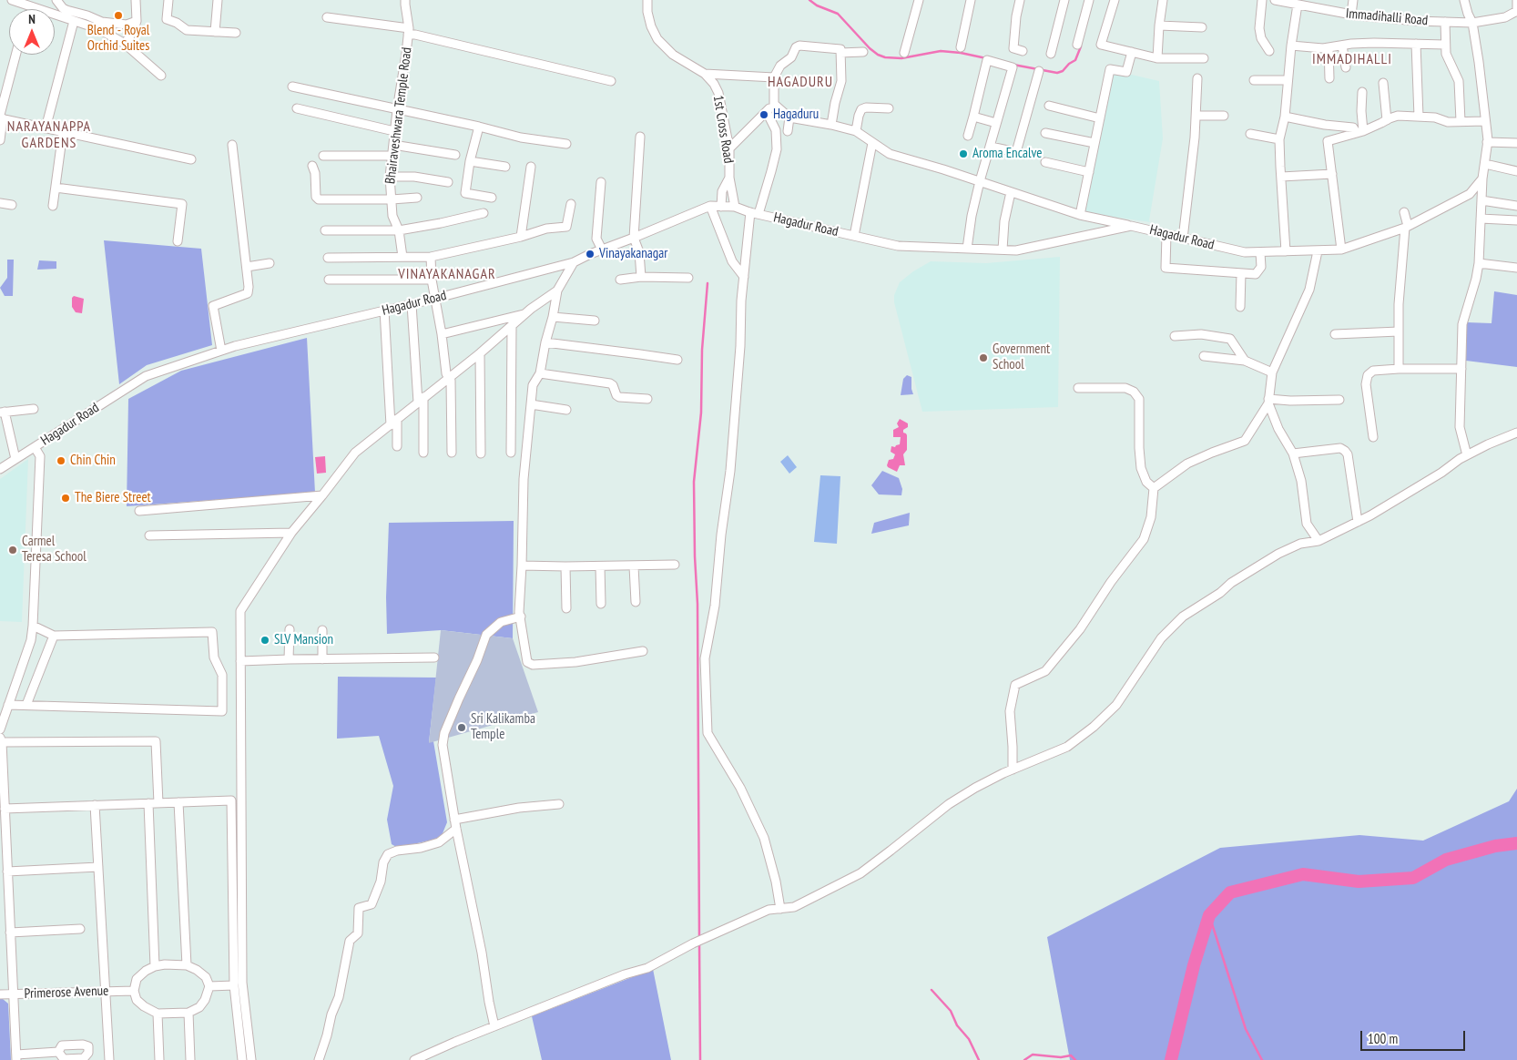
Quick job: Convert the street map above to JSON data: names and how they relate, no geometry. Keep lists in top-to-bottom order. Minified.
{"streets":{"street":["Immadihalli Road","Bhairaveshwara Temple Road","1st Cross Road","Hagadur Road","Primerose Avenue"]},"crossings":[["1st Cross Road","Hagadur Road"]],"districts":["IMMADIHALLI","HAGADURU","NARAYANAPPA GARDENS","VINAYAKANAGAR"],"places":["Blend - Royal Orchid Suites","Hagaduru","Aroma Encalve","Vinayakanagar","Government School","Chin Chin","The Biere Street","Carmel Teresa School","SLV Mansion","Sri Kalikamba Temple"],"scale_bar":"100 m","north":"top"}
